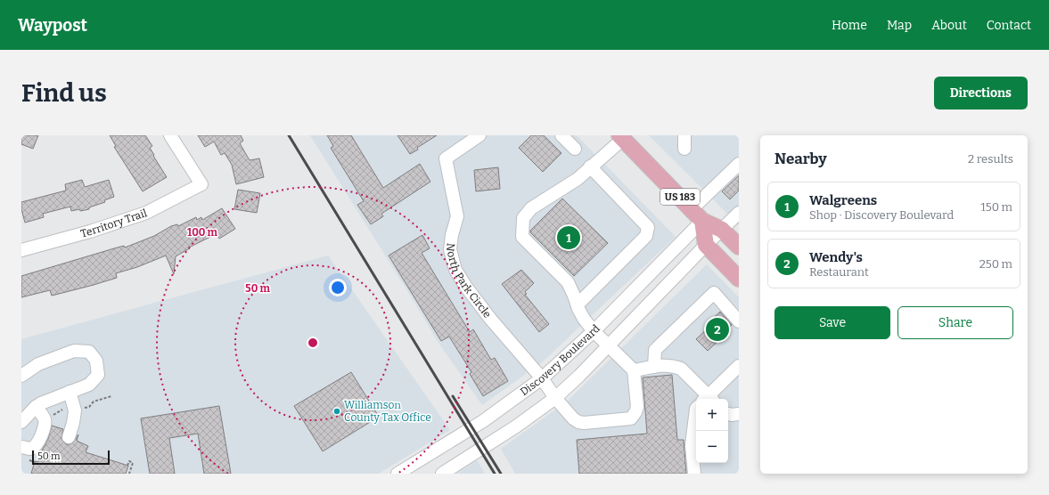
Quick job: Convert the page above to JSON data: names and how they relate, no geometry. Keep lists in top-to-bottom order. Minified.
{"streets":{"main road":["US 183"],"street":["Territory Trail","North Park Circle","Discovery Boulevard"]},"crossings":[["US 183","Discovery Boulevard"],["North Park Circle","Discovery Boulevard"]],"places":["Williamson County Tax Office"],"scale_bar":"50 m","page":{"header":"Waypost","nav":["Home","Map","About","Contact"],"buttons":["Directions",["Save","Share"]],"title":"Find us","heading":["Nearby","2 results"],"list":[{"mark":"1","name":"Walgreens","note":"Shop · Discovery Boulevard","value":"150 m"},{"mark":"2","name":"Wendy's","note":"Restaurant","value":"250 m"}],"pins":["1","2"],"map_buttons":["+","−"],"scale":"50 m"},"rings":["100 m","50 m"]}
